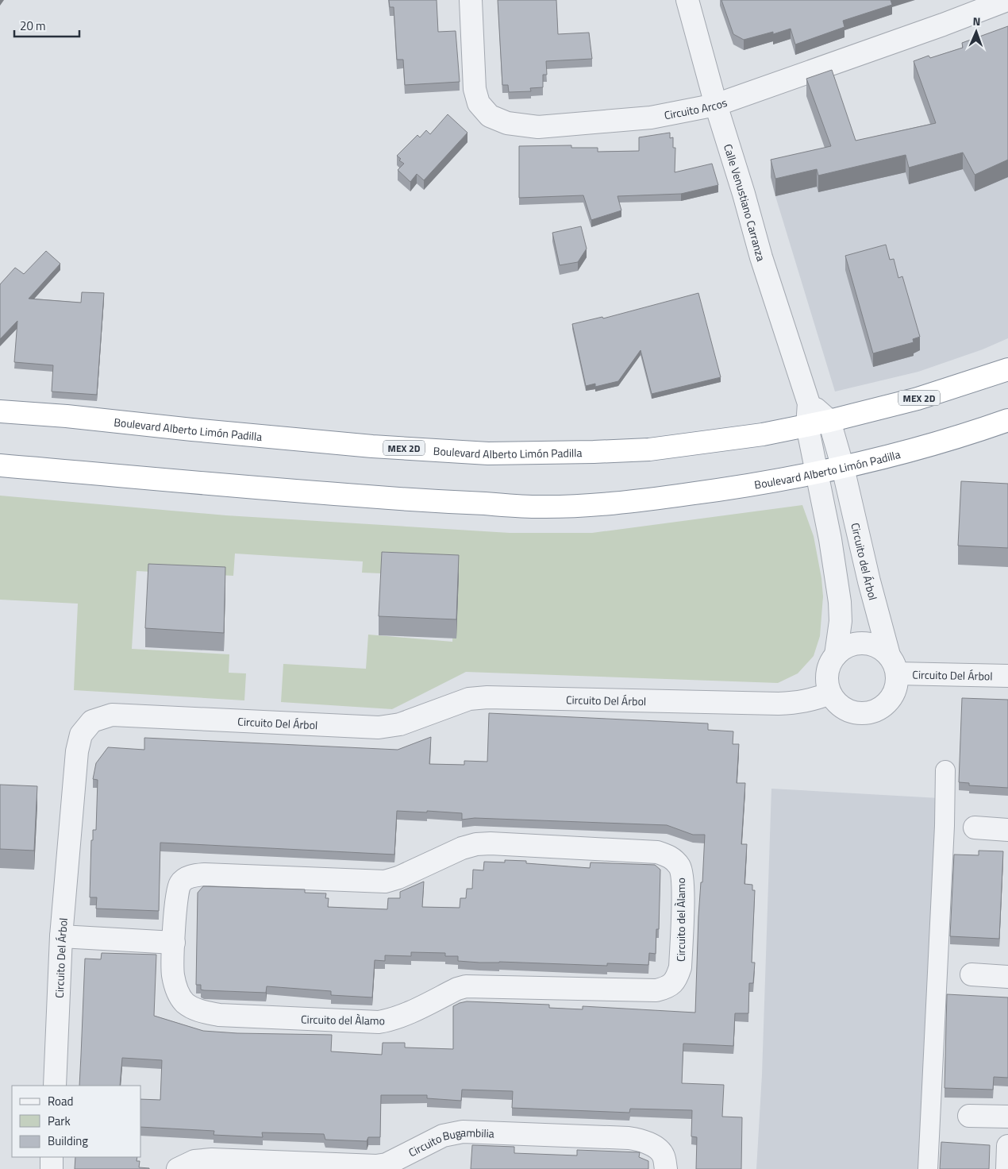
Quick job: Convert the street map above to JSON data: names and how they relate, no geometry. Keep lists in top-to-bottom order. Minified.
{"streets":{"highway":["MEX 2D","Boulevard Alberto Limón Padilla"],"street":["Circuito Arcos","Calle Venustiano Carranza","Circuito del Árbol","Circuito Del Árbol","Circuito del Àlamo","Circuito Bugambilia"]},"crossings":[["Circuito Arcos","Calle Venustiano Carranza"],["Calle Venustiano Carranza","Boulevard Alberto Limón Padilla"],["Boulevard Alberto Limón Padilla","Circuito del Árbol"],["Circuito del Árbol","Circuito Del Árbol"]],"legend":["Road","Park","Building"],"scale_bar":"20 m","north":"top"}
